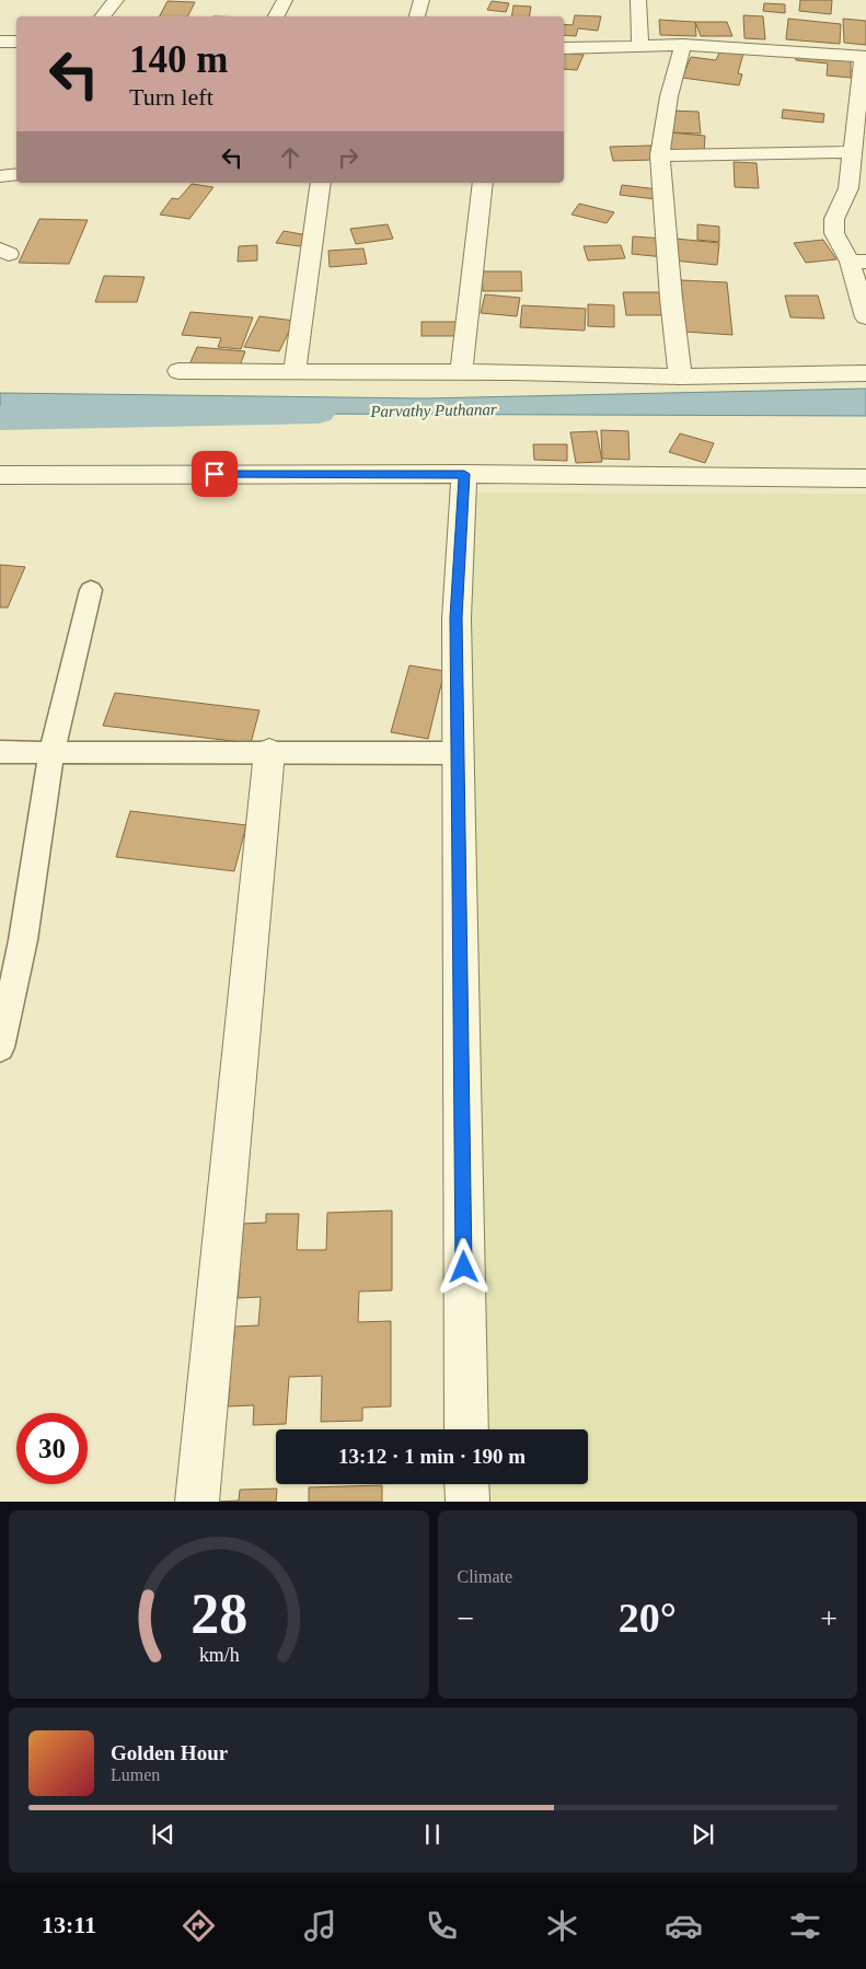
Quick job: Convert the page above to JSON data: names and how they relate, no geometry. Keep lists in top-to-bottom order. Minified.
{"water":["Parvathy Puthanar"],"page":{"turn":["140 m","Turn left"],"limit":"30","trip":"13:12 · 1 min · 190 m","tile":"Climate","heat":["−","20°","+"],"song":["Golden Hour","Lumen"],"tabs":"13:11","gauge":["28","km/h"]}}
